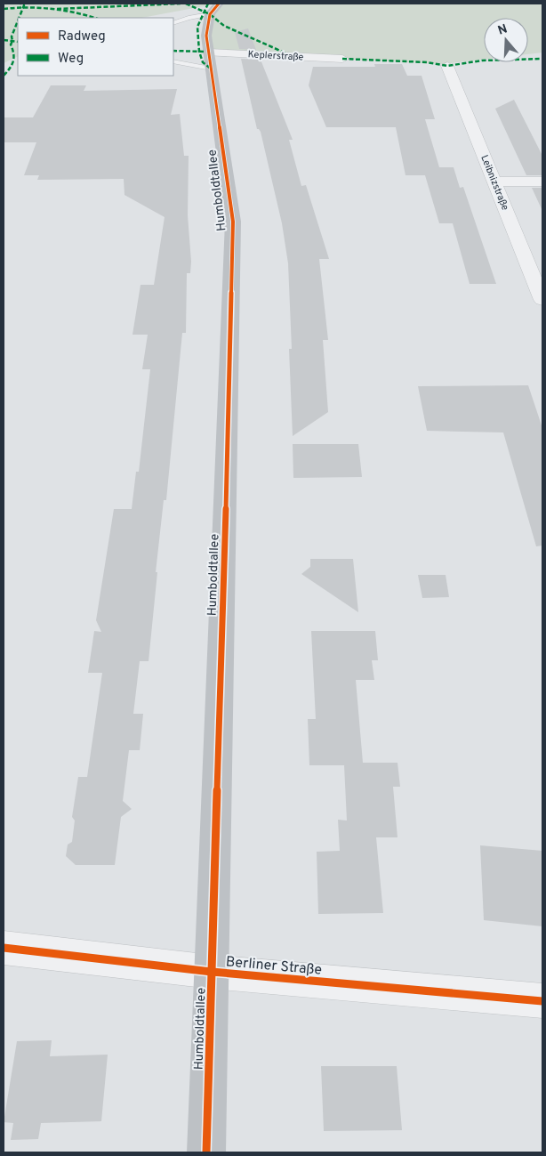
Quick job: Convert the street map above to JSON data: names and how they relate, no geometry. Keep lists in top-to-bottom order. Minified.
{"streets":{"street":["Keplerstraße","Leibnizstraße","Humboldtallee","Berliner Straße"]},"crossings":[["Keplerstraße","Humboldtallee"],["Humboldtallee","Berliner Straße"]],"legend":["Radweg","Weg"],"north":"top"}
